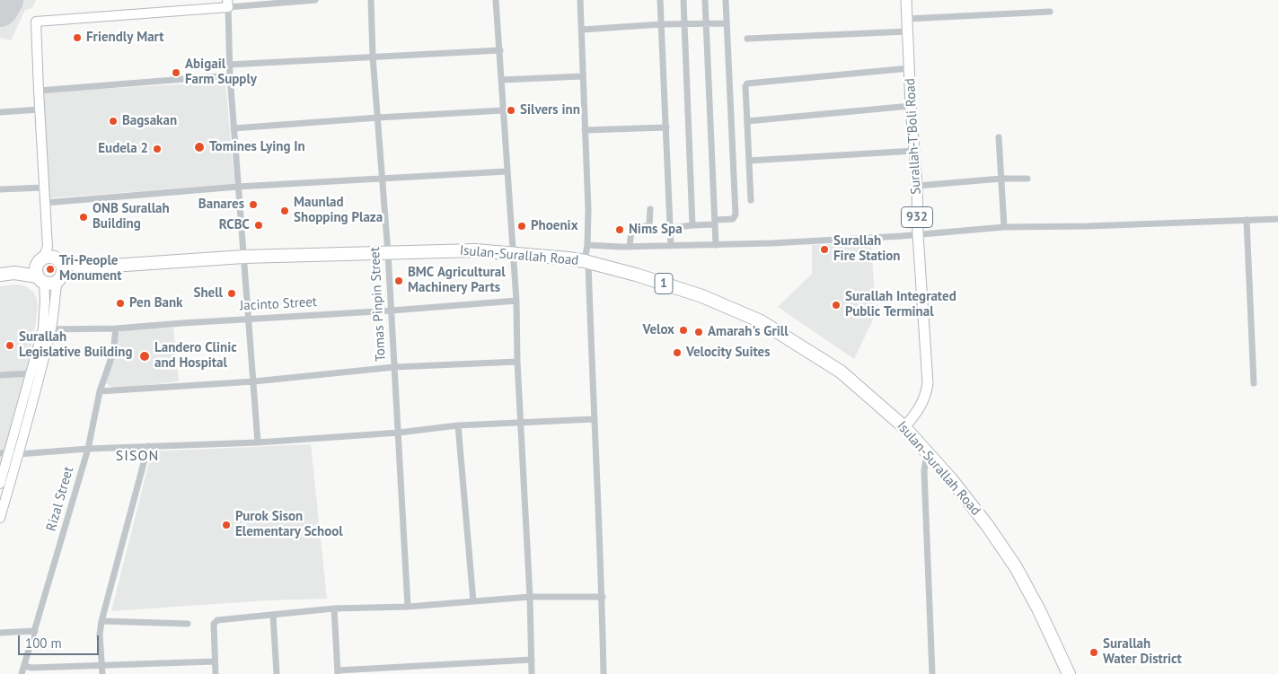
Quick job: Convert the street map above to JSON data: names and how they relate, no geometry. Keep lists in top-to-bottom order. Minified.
{"streets":{"highway":["Isulan-Surallah Road","1"],"main road":["Surallah-T'Boli Road","932"],"street":["Jacinto Street","Tomas Pinpin Street","Rizal Street"]},"crossings":[["Surallah-T'Boli Road","Isulan-Surallah Road"],["Isulan-Surallah Road","1"],["Isulan-Surallah Road","Tomas Pinpin Street"],["Jacinto Street","Tomas Pinpin Street"],["Jacinto Street","Rizal Street"]],"districts":["SISON"],"places":["Friendly Mart","Abigail Farm Supply","Silvers inn","Bagsakan","Tomines Lying In","Eudela 2","Banares","Maunlad Shopping Plaza","ONB Surallah Building","RCBC","Phoenix","Nims Spa","Surallah Fire Station","Tri-People Monument","BMC Agricultural Machinery Parts","Shell","Pen Bank","Surallah Integrated Public Terminal","Velox","Amarah's Grill","Surallah Legislative Building","Velocity Suites","Landero Clinic and Hospital","Purok Sison Elementary School","Surallah Water District"],"scale_bar":"100 m"}
